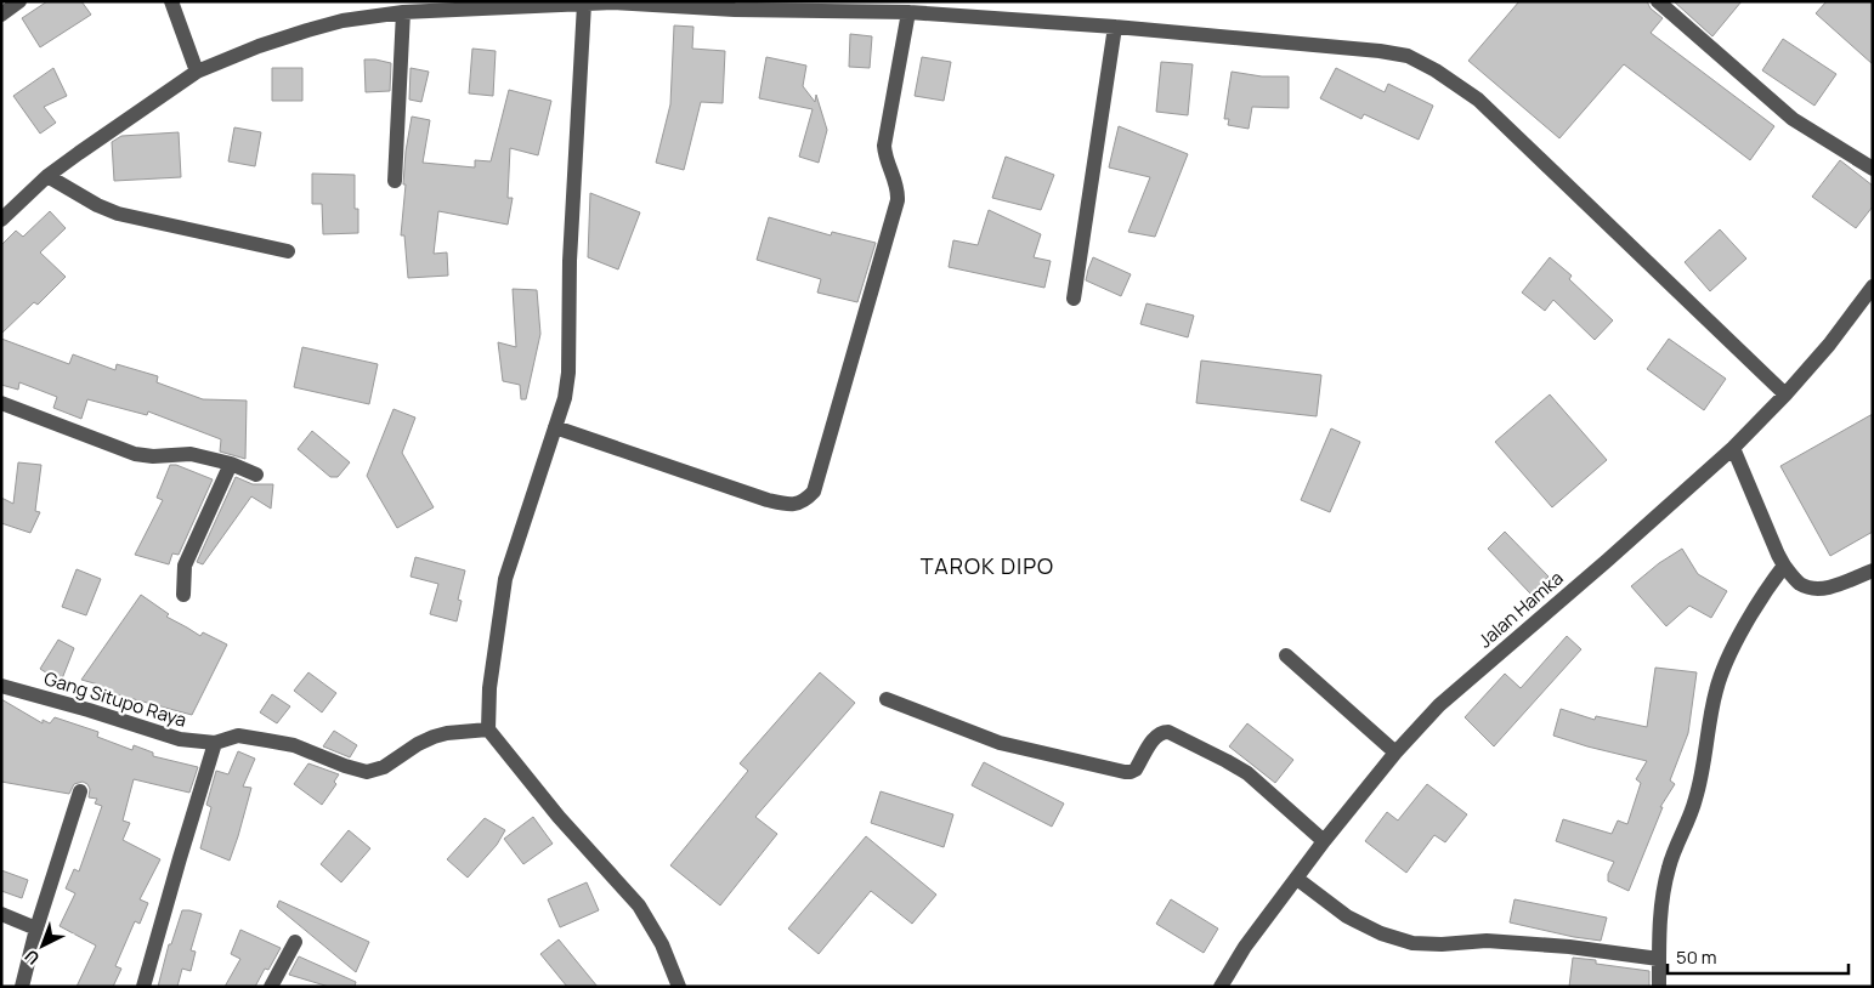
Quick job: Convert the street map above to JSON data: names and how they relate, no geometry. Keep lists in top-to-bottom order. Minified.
{"streets":{"street":["Jalan Hamka","Gang Situpo Raya"]},"districts":["TAROK DIPO"],"scale_bar":"50 m","north":"bottom left"}
